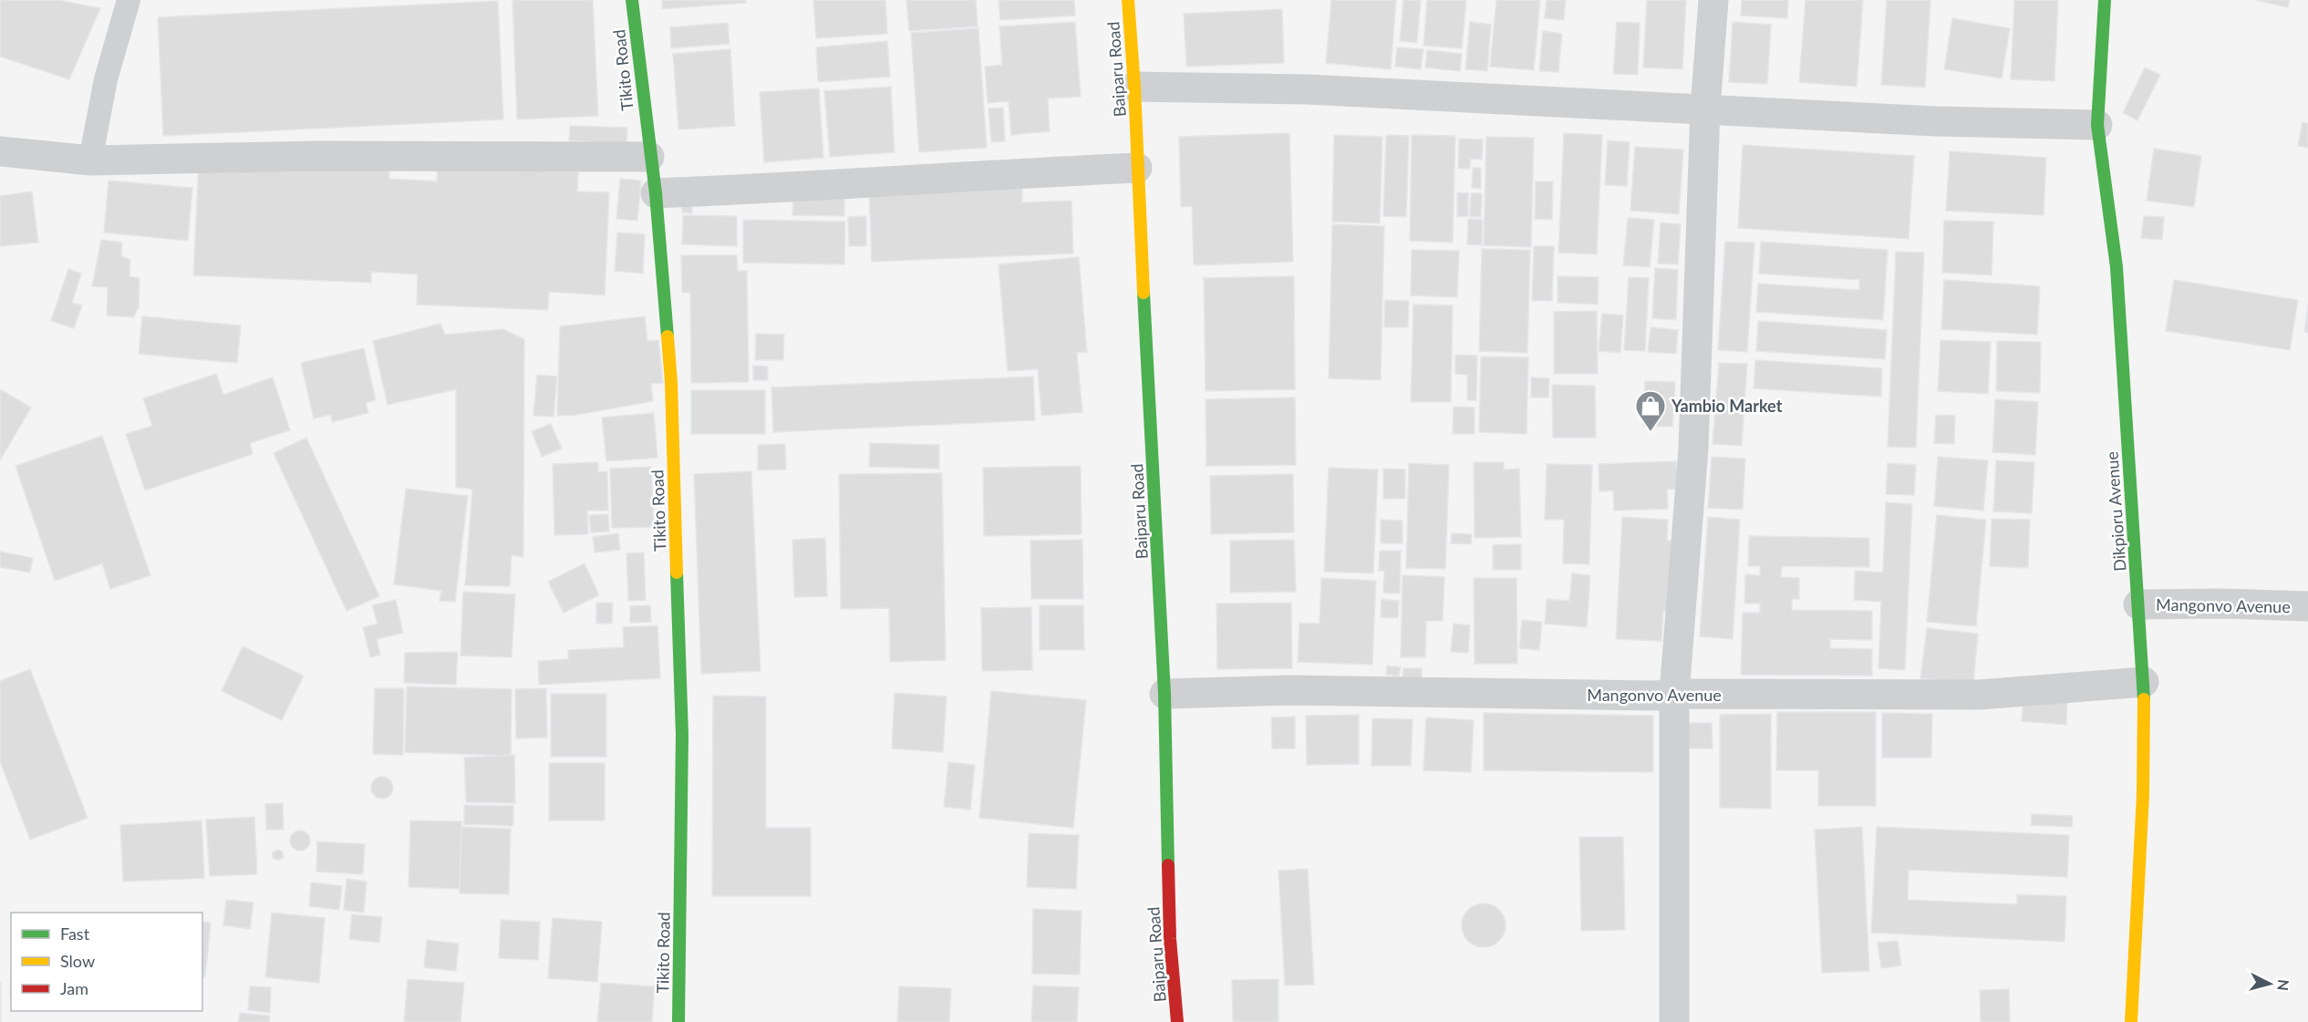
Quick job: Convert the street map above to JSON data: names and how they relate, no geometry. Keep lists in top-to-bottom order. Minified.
{"streets":{"street":["Baiparu Road","Tikito Road","Dikpioru Avenue","Mangonvo Avenue"]},"crossings":[["Baiparu Road","Mangonvo Avenue"],["Dikpioru Avenue","Mangonvo Avenue"]],"places":{"shop":["Yambio Market"]},"legend":["Fast","Slow","Jam"],"north":"right"}
